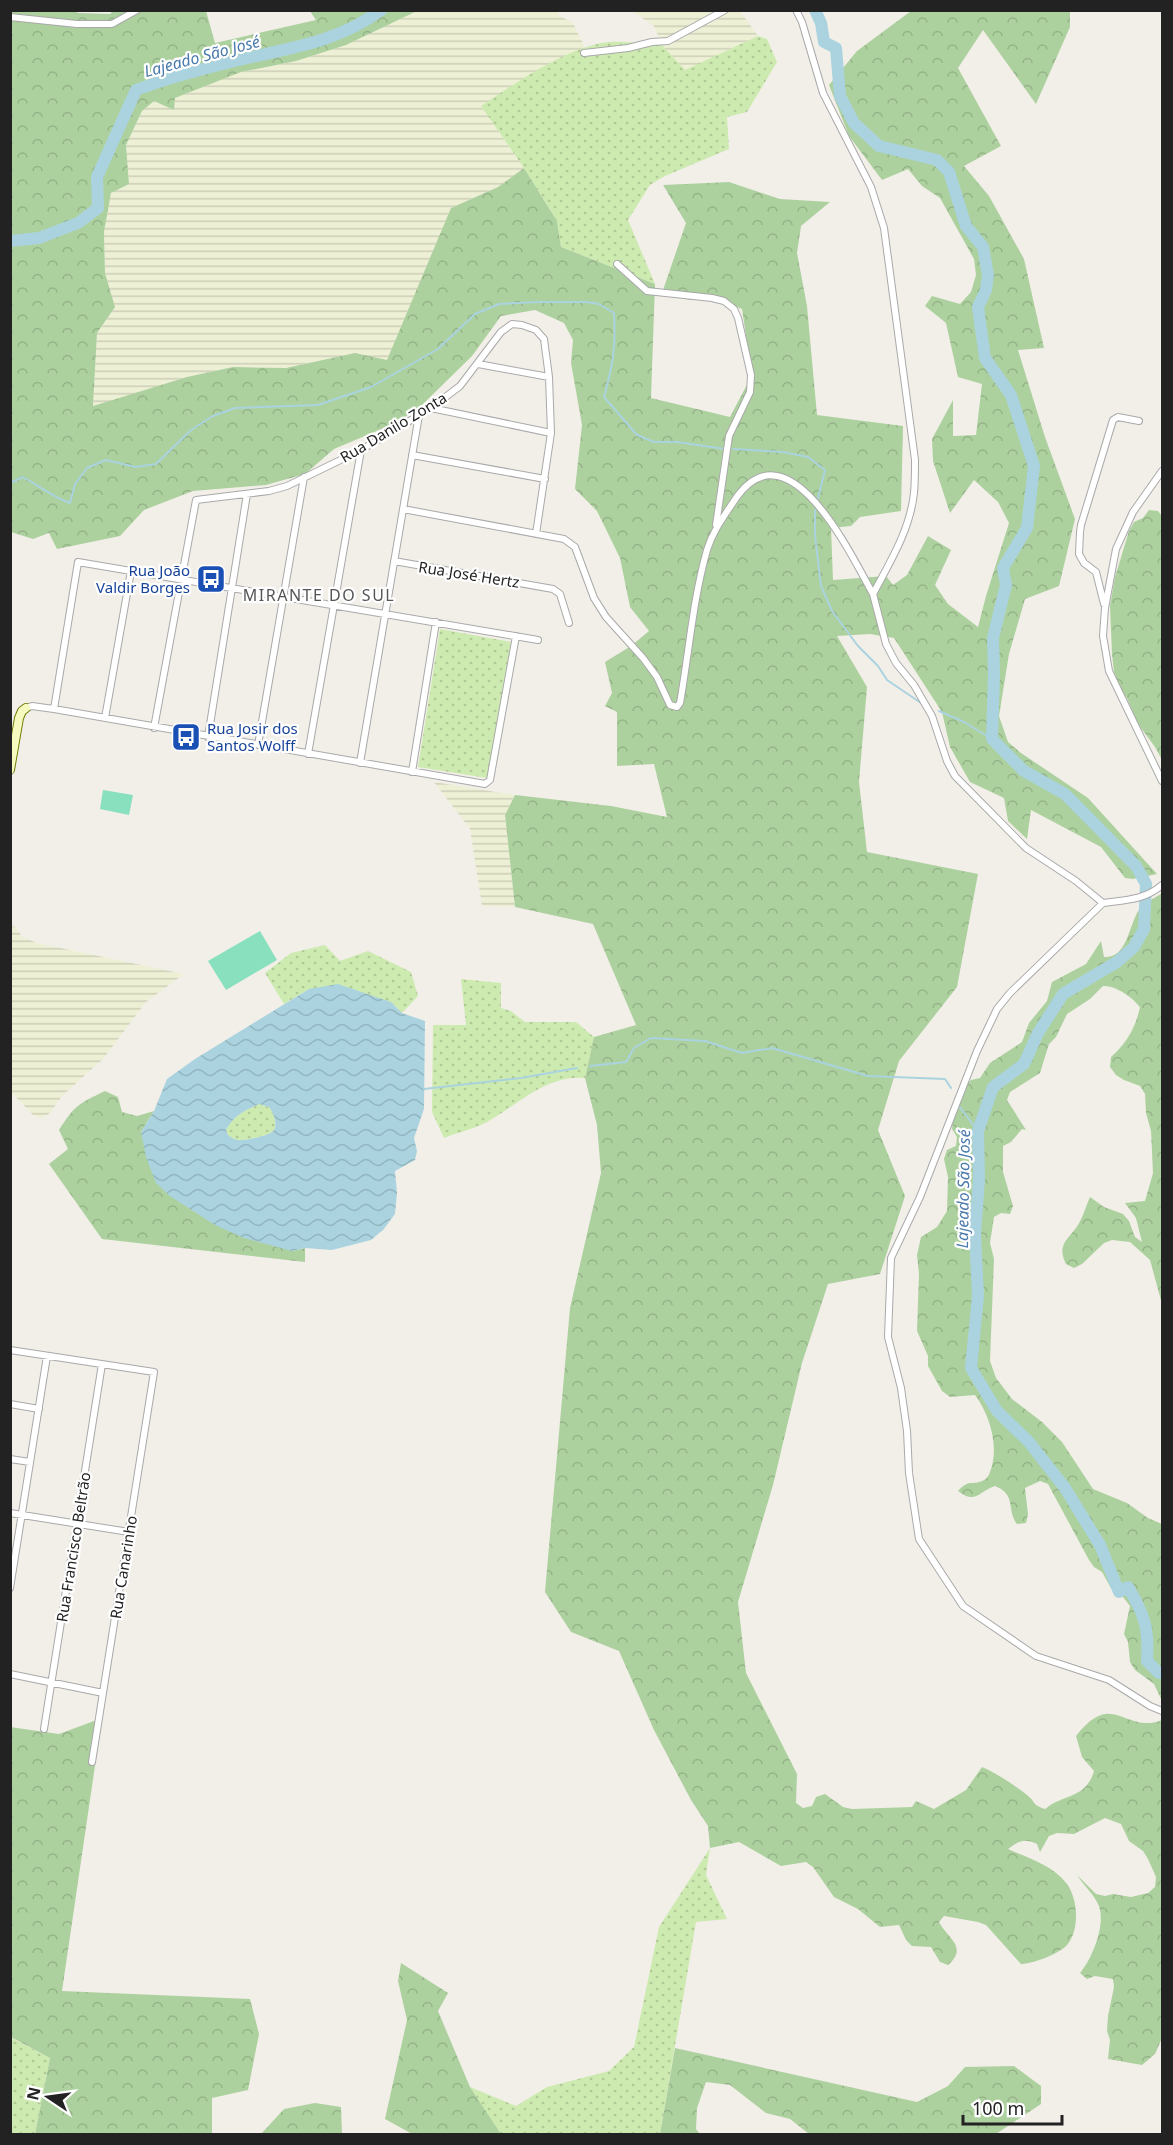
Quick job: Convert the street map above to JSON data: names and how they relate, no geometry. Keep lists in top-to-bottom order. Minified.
{"streets":{"street":["Rua Danilo Zonta","Rua José Hertz","Rua Francisco Beltrão","Rua Canarinho"]},"crossings":[["Rua Francisco Beltrão","Rua Canarinho"]],"districts":["MIRANTE DO SUL"],"water":["Lajeado São José"],"places":{"bus stop":["Rua João Valdir Borges","Rua Josir dos Santos Wolff"]},"scale_bar":"100 m","north":"left"}
